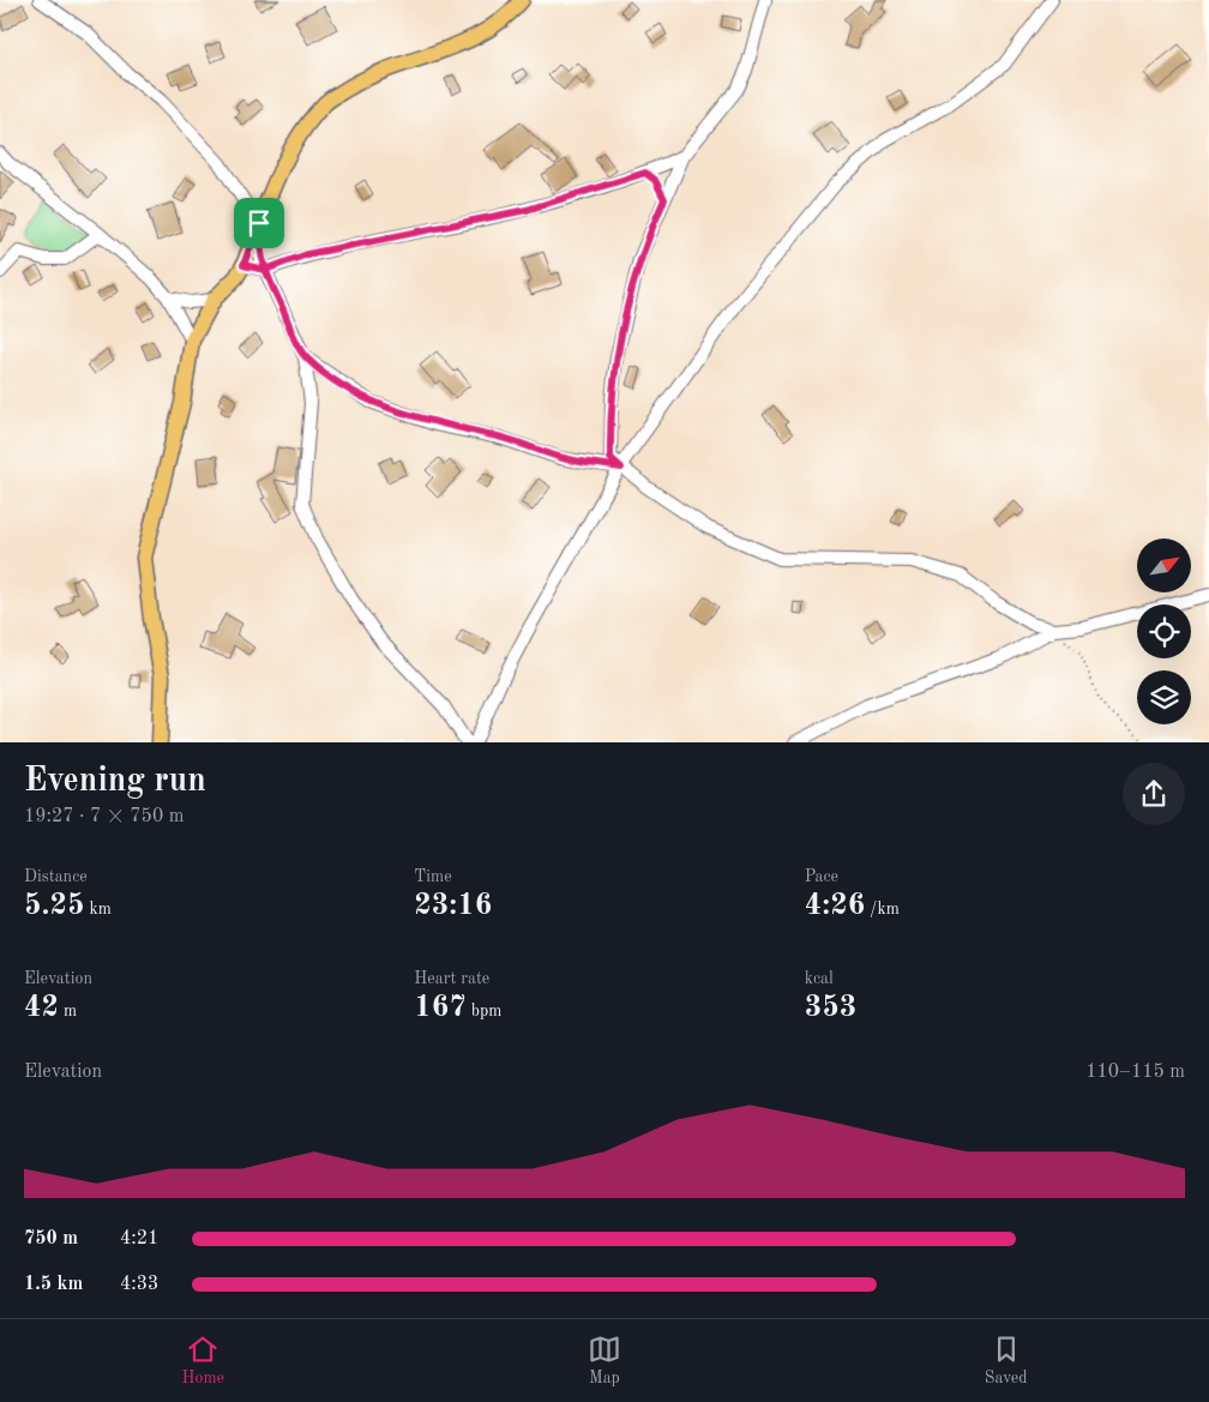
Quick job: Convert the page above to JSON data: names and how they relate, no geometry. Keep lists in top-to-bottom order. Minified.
{"north":"top right","page":{"heading":["Evening run","19:27 · 7 × 750 m"],"stats":[["Distance","5.25 km"],["Time","23:16"],["Pace","4:26 /km"],["Elevation","42 m"],["Heart rate","167 bpm"],["kcal","353"]],"chart":["Elevation","110–115 m"],"list":[{"name":"750 m","note":"4:21"},{"name":"1.5 km","note":"4:33"}],"tabs":["Home","Map","Saved"]}}
